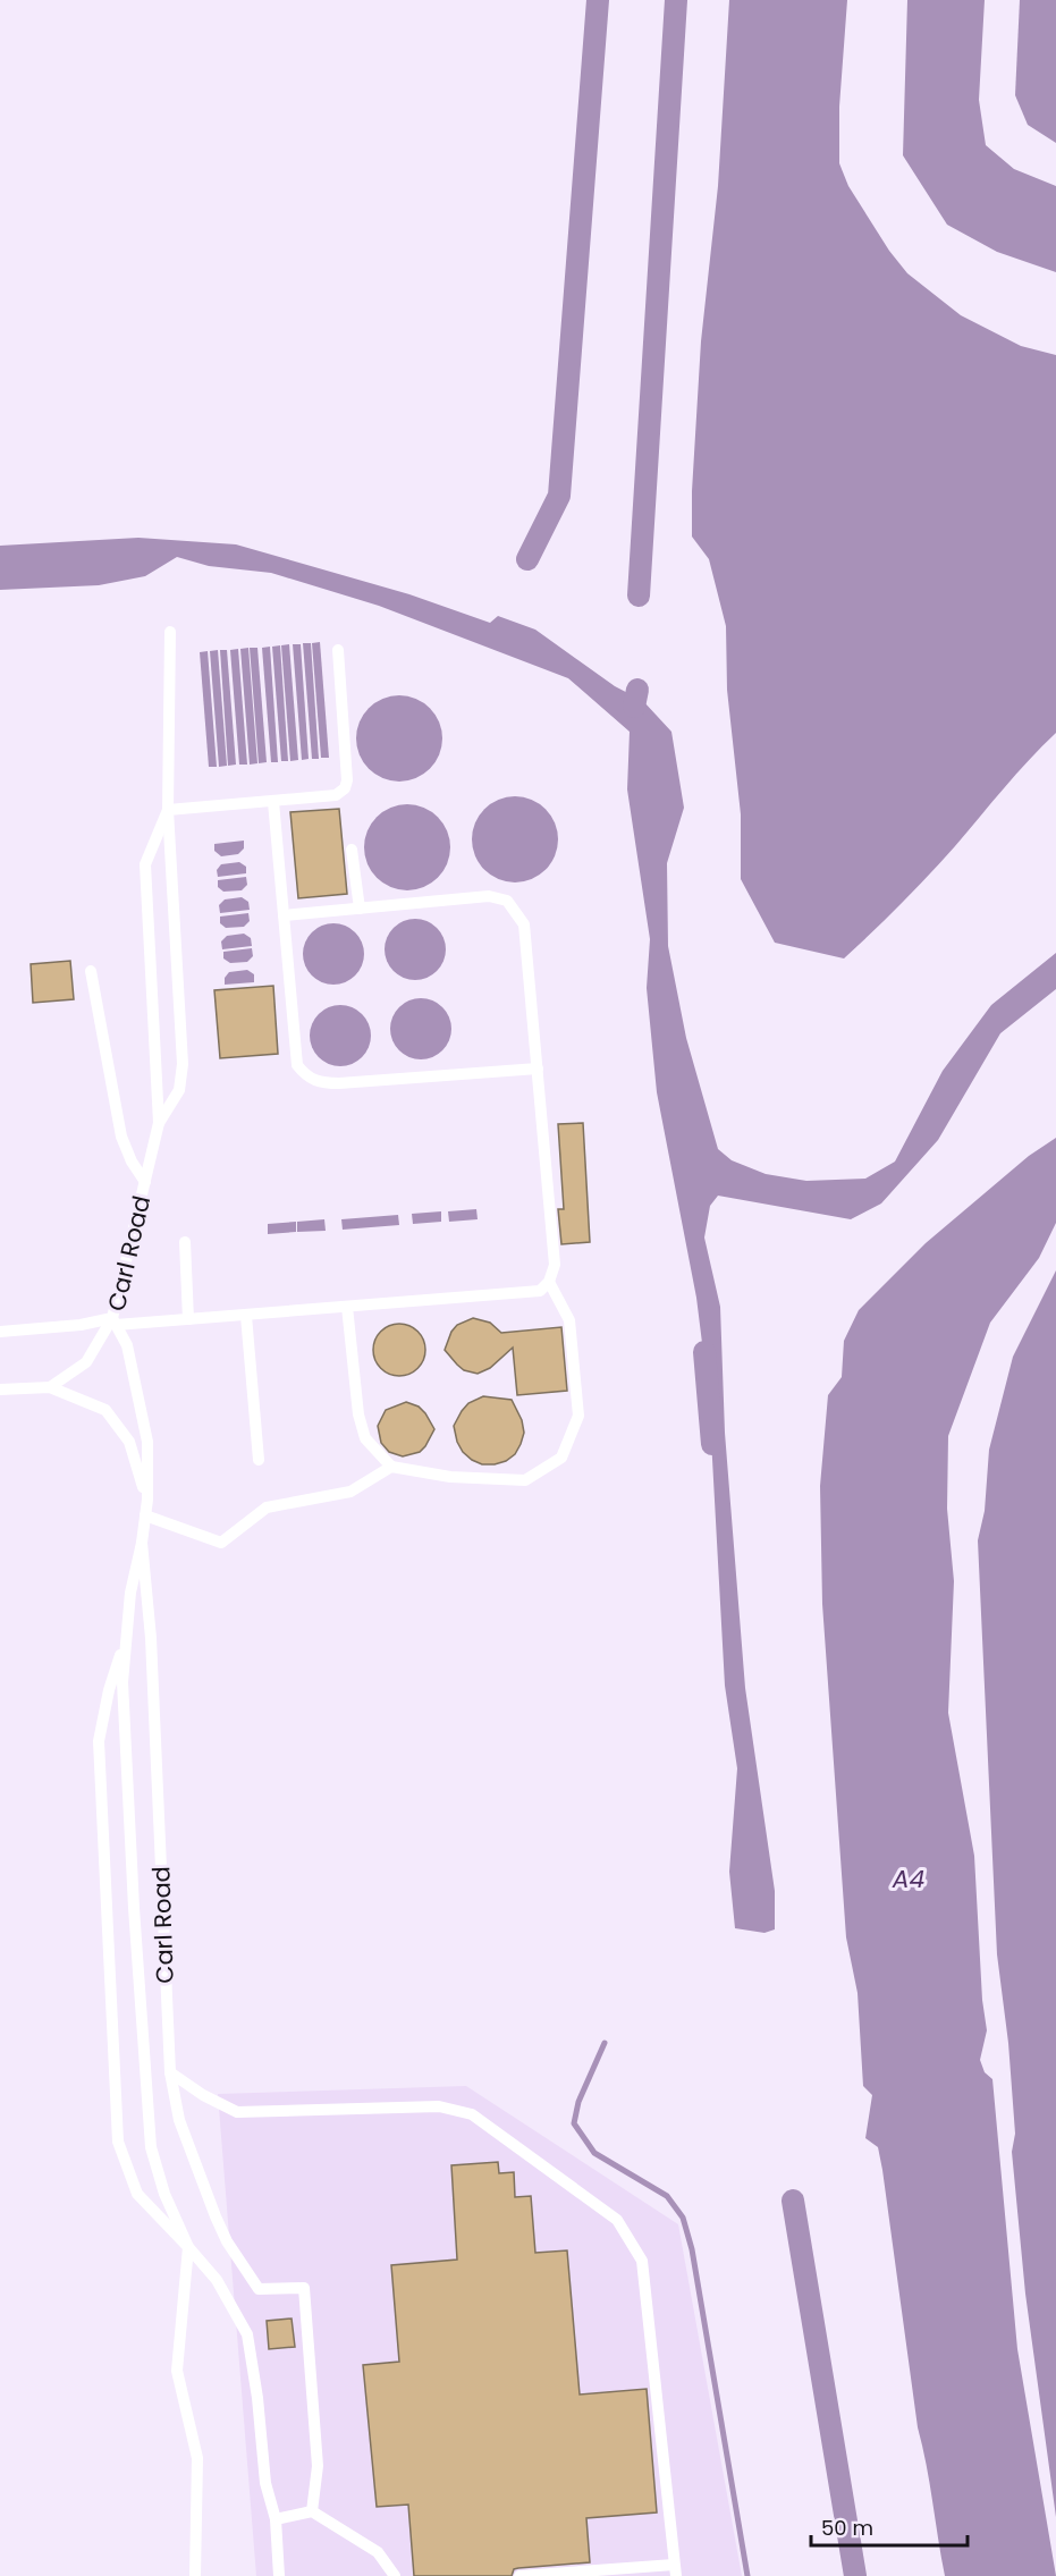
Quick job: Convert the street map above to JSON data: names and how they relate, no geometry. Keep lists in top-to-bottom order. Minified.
{"streets":{"lane":["Carl Road"]},"water":["A4"],"scale_bar":"50 m"}
